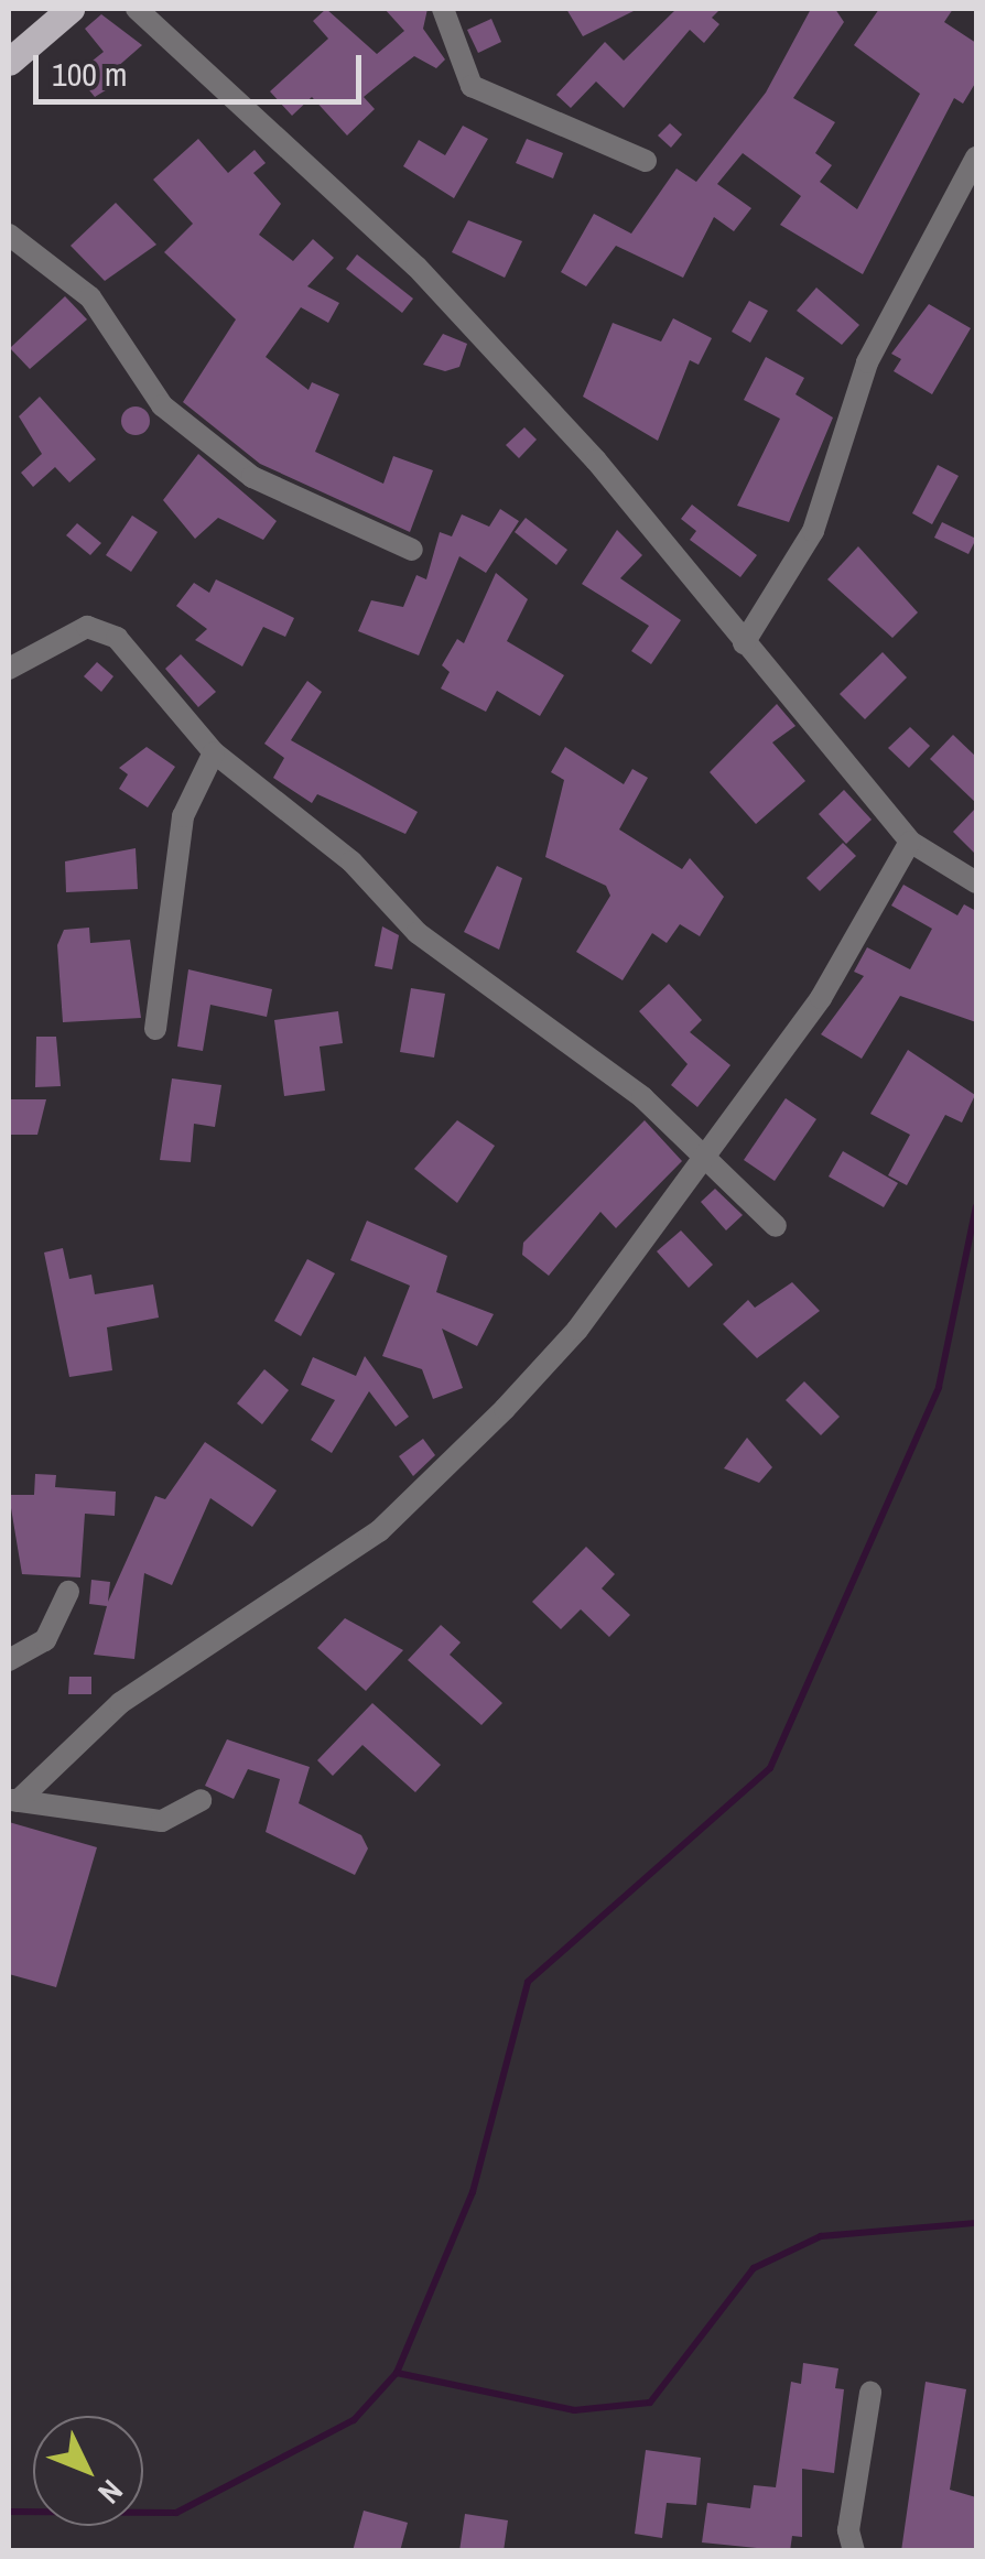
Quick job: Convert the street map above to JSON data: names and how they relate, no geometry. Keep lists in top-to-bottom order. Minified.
{"scale_bar":"100 m","north":"bottom right"}
